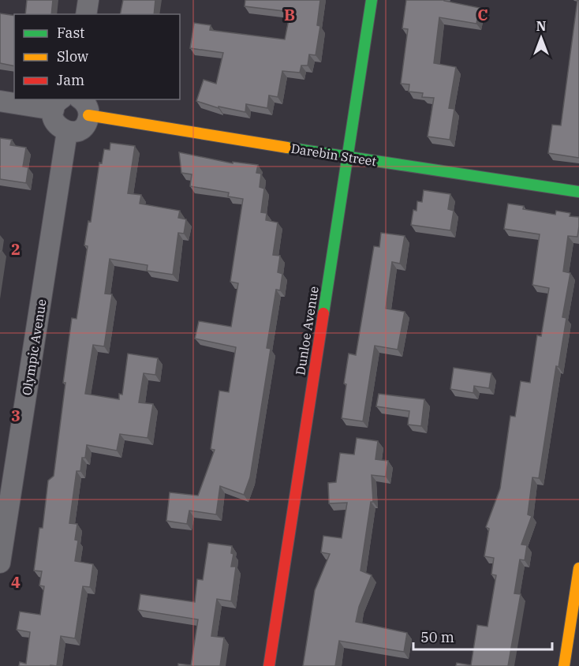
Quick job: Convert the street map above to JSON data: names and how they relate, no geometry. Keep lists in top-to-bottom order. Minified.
{"streets":{"street":["Darebin Street","Dunloe Avenue","Olympic Avenue"]},"crossings":[["Darebin Street","Dunloe Avenue"]],"legend":["Fast","Slow","Jam"],"scale_bar":"50 m","north":"top","grid":{"columns":["B","C"],"rows":["2","3","4"]}}
